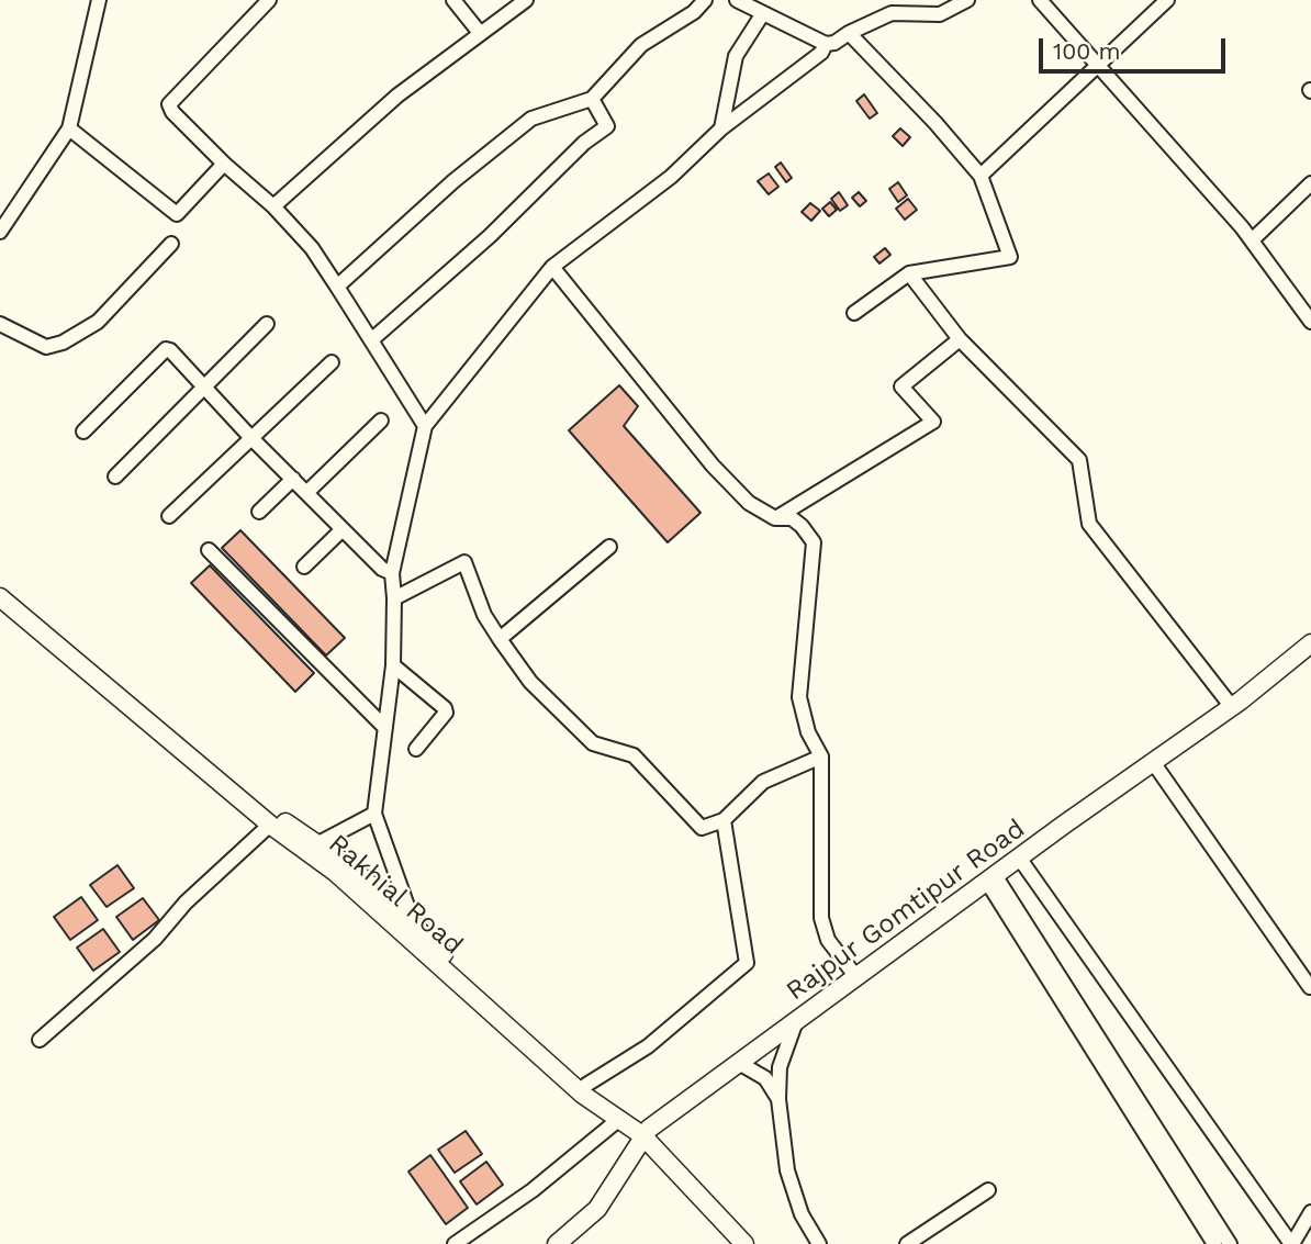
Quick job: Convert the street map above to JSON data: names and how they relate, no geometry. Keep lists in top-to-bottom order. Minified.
{"streets":{"main road":["Rakhial Road","Rajpur Gomtipur Road"]},"crossings":[["Rakhial Road","Rajpur Gomtipur Road"]],"scale_bar":"100 m"}
